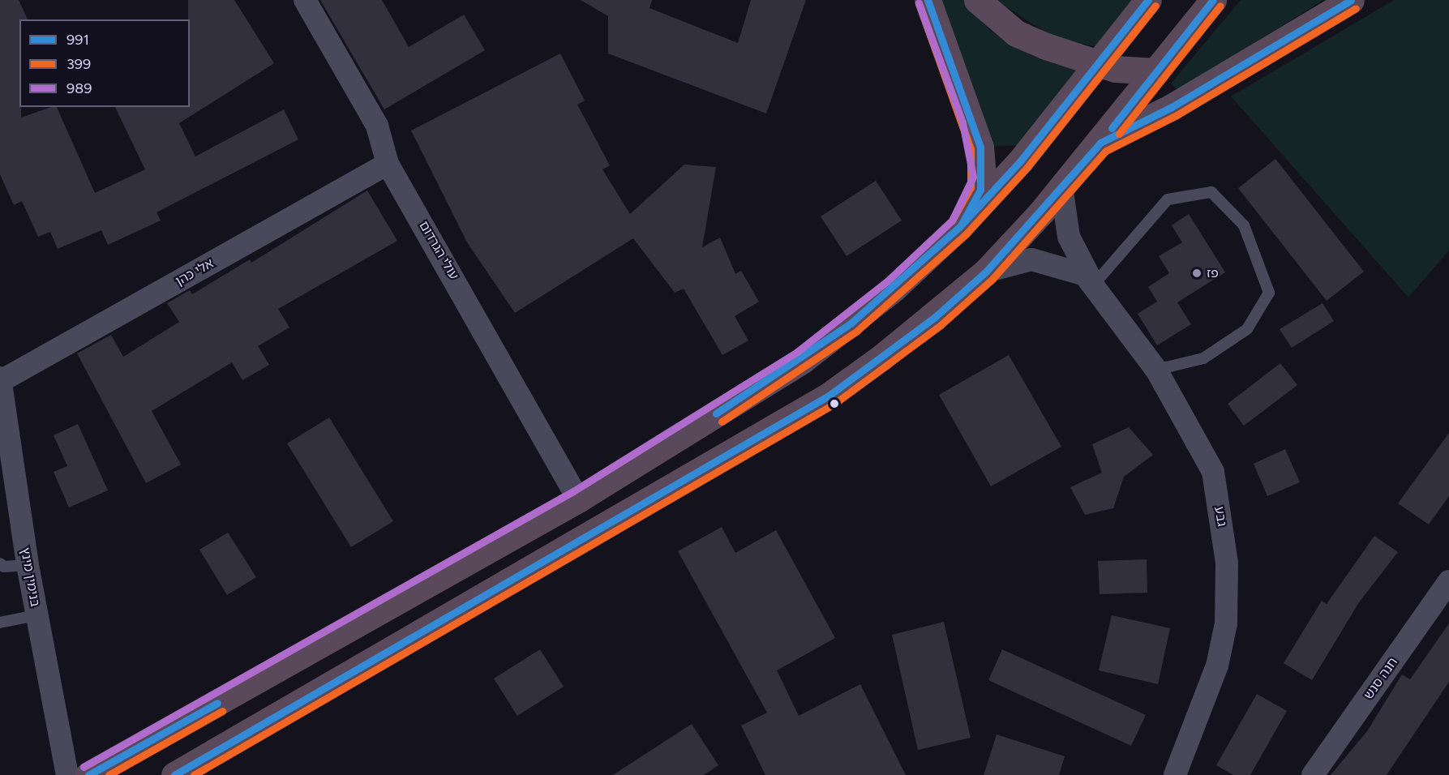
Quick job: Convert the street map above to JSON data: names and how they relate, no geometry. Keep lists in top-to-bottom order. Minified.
{"streets":{"street":["עולי הגרדום","אלי כהן","גבע","בנימין מינץ","חנה סנש"]},"crossings":[["עולי הגרדום","אלי כהן"],["אלי כהן","בנימין מינץ"]],"places":["פז"],"lines":["transit line 991","transit line 399","transit line 989"],"legend":["991","399","989"]}
